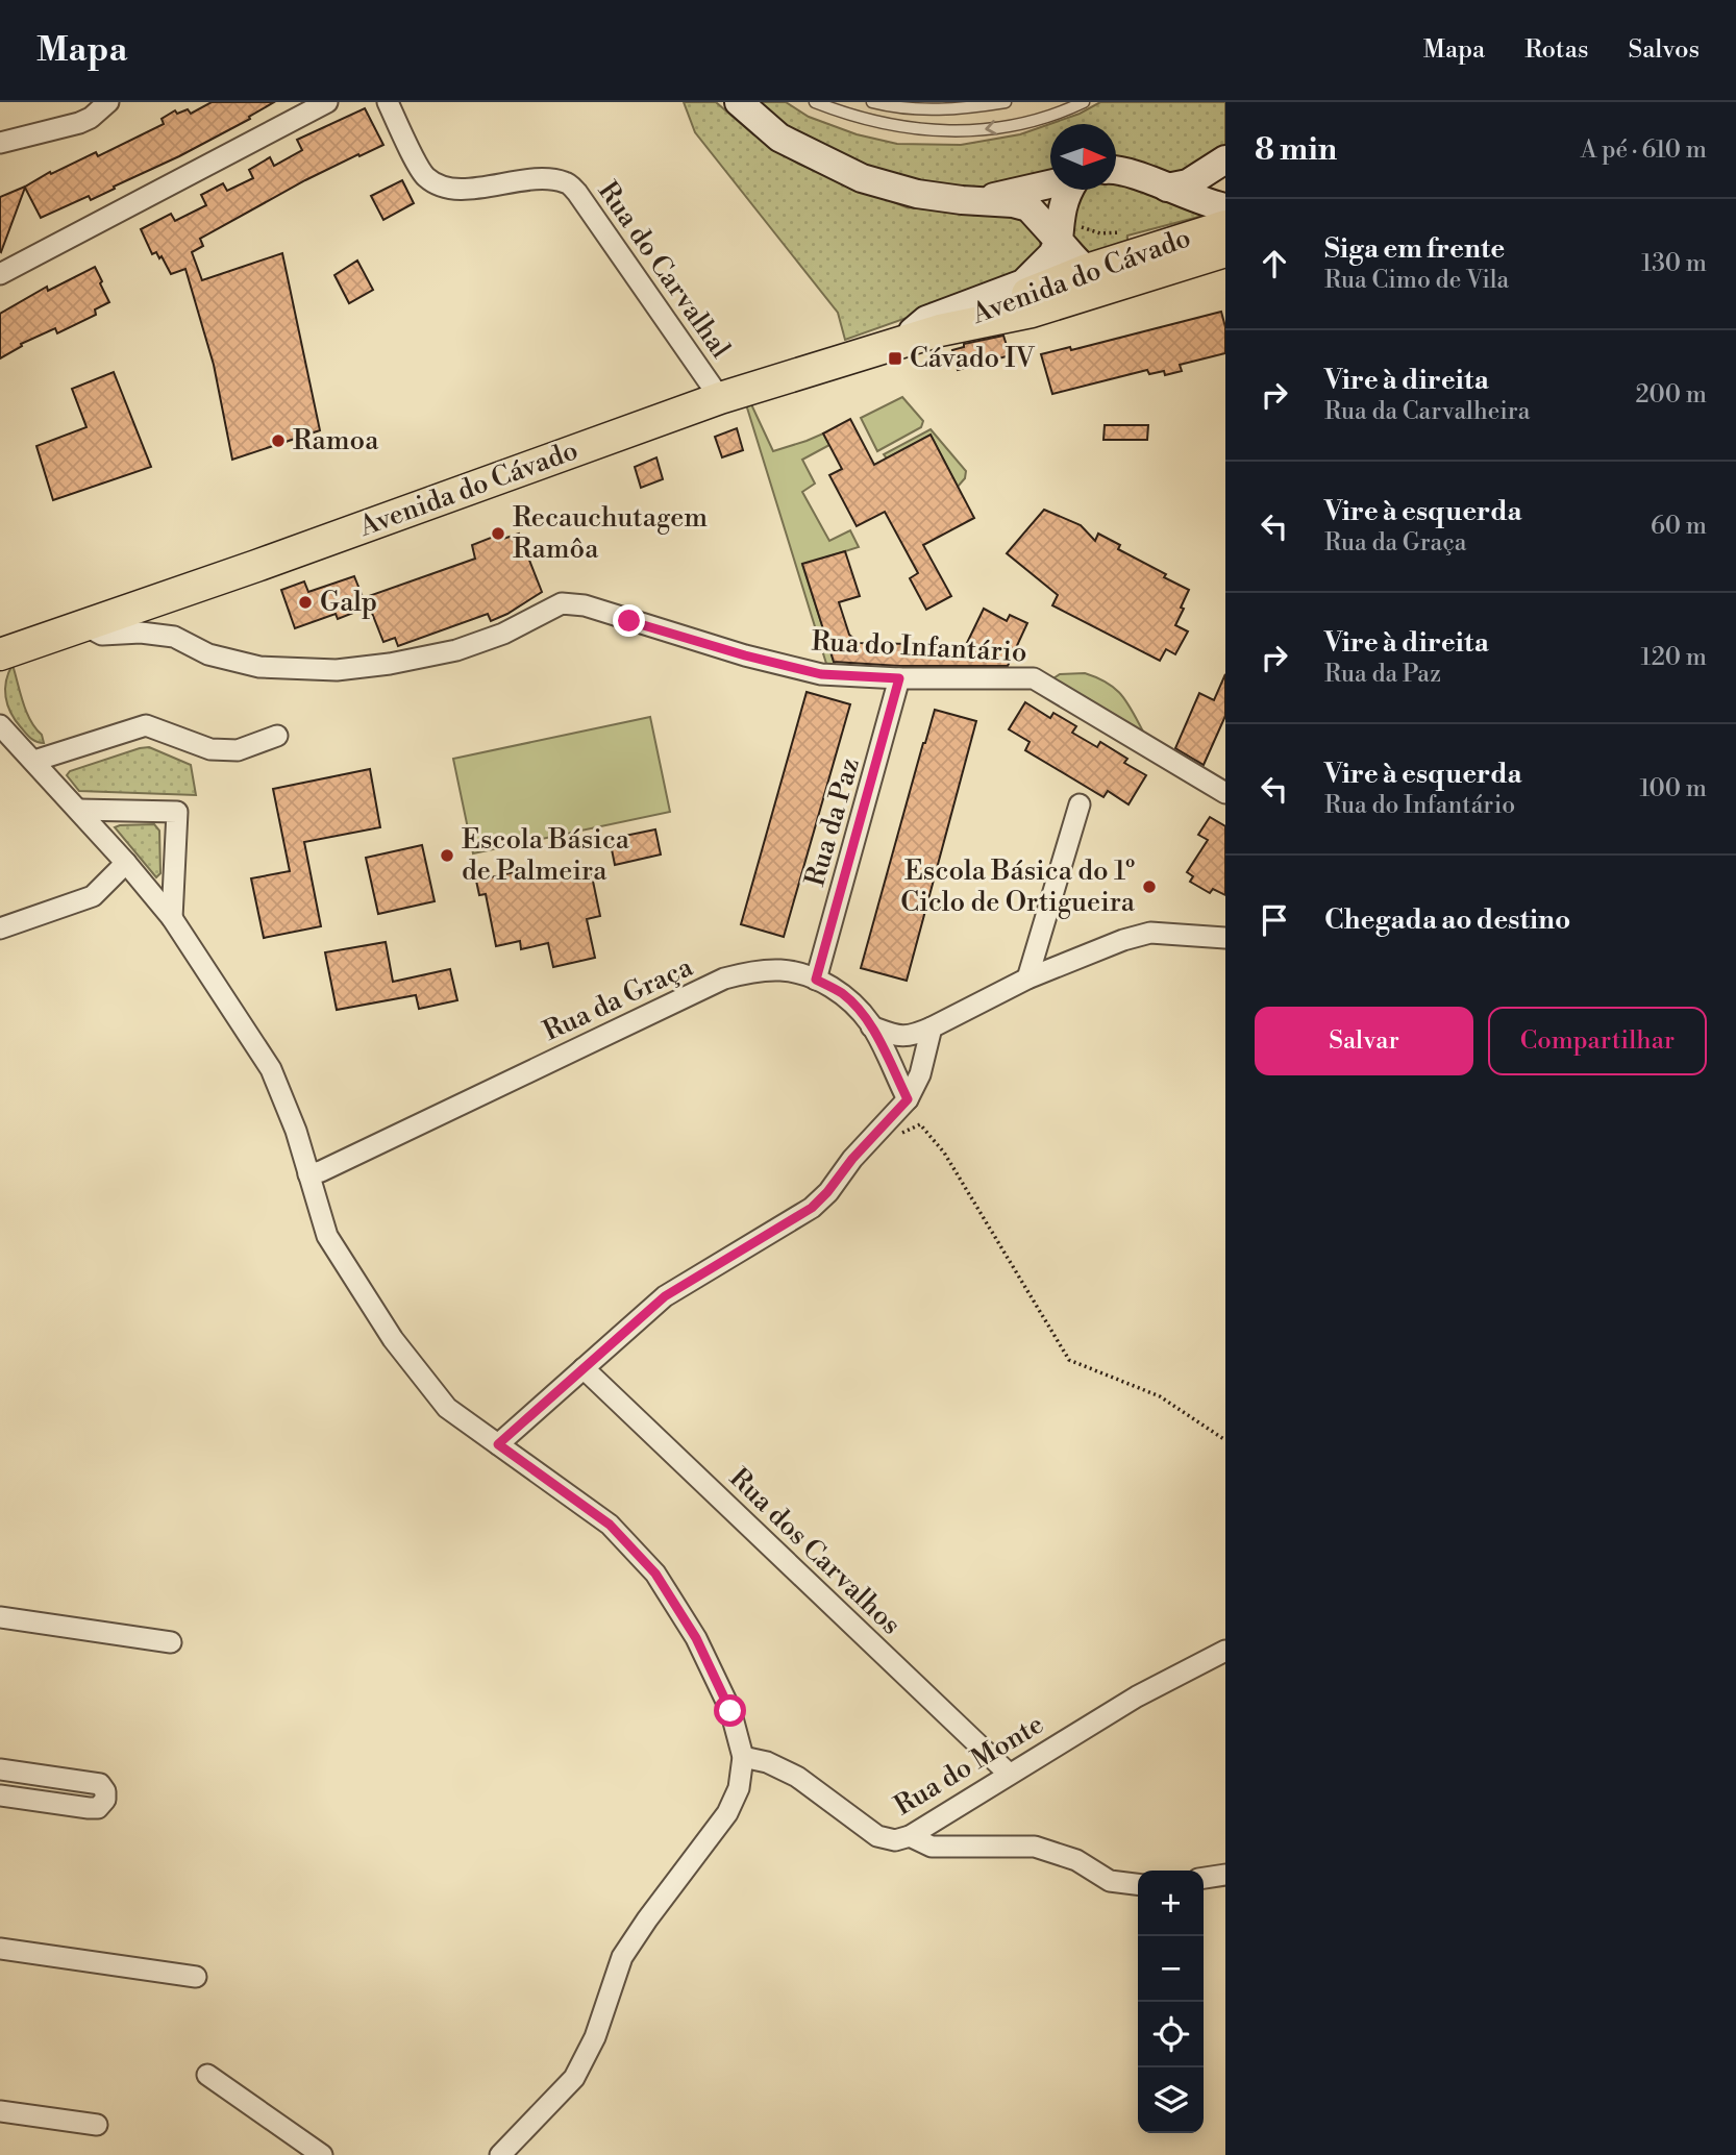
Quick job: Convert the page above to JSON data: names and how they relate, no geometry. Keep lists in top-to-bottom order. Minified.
{"streets":{"main road":["Avenida do Cávado"],"street":["Rua do Carvalhal","Rua do Infantário","Rua da Paz","Rua da Graça","Rua dos Carvalhos","Rua do Monte"]},"crossings":[["Rua do Carvalhal","Avenida do Cávado"],["Avenida do Cávado","Rua do Infantário"],["Rua do Infantário","Rua da Paz"],["Rua da Paz","Rua da Graça"],["Rua dos Carvalhos","Rua do Monte"]],"places":{"transit":["Cávado IV"],"other":["Ramoa","Recauchutagem Ramôa","Galp","Escola Básica de Palmeira","Escola Básica do 1º Ciclo de Ortigueira"]},"north":"right","page":{"header":"Mapa","nav":["Mapa","Rotas","Salvos"],"heading":["8 min","A pé · 610 m"],"list":[["Siga em frente","Rua Cimo de Vila","130 m"],["Vire à direita","Rua da Carvalheira","200 m"],["Vire à esquerda","Rua da Graça","60 m"],["Vire à direita","Rua da Paz","120 m"],["Vire à esquerda","Rua do Infantário","100 m"],"Chegada ao destino"],"buttons":["Salvar","Compartilhar"],"map_buttons":["+","−"]}}
